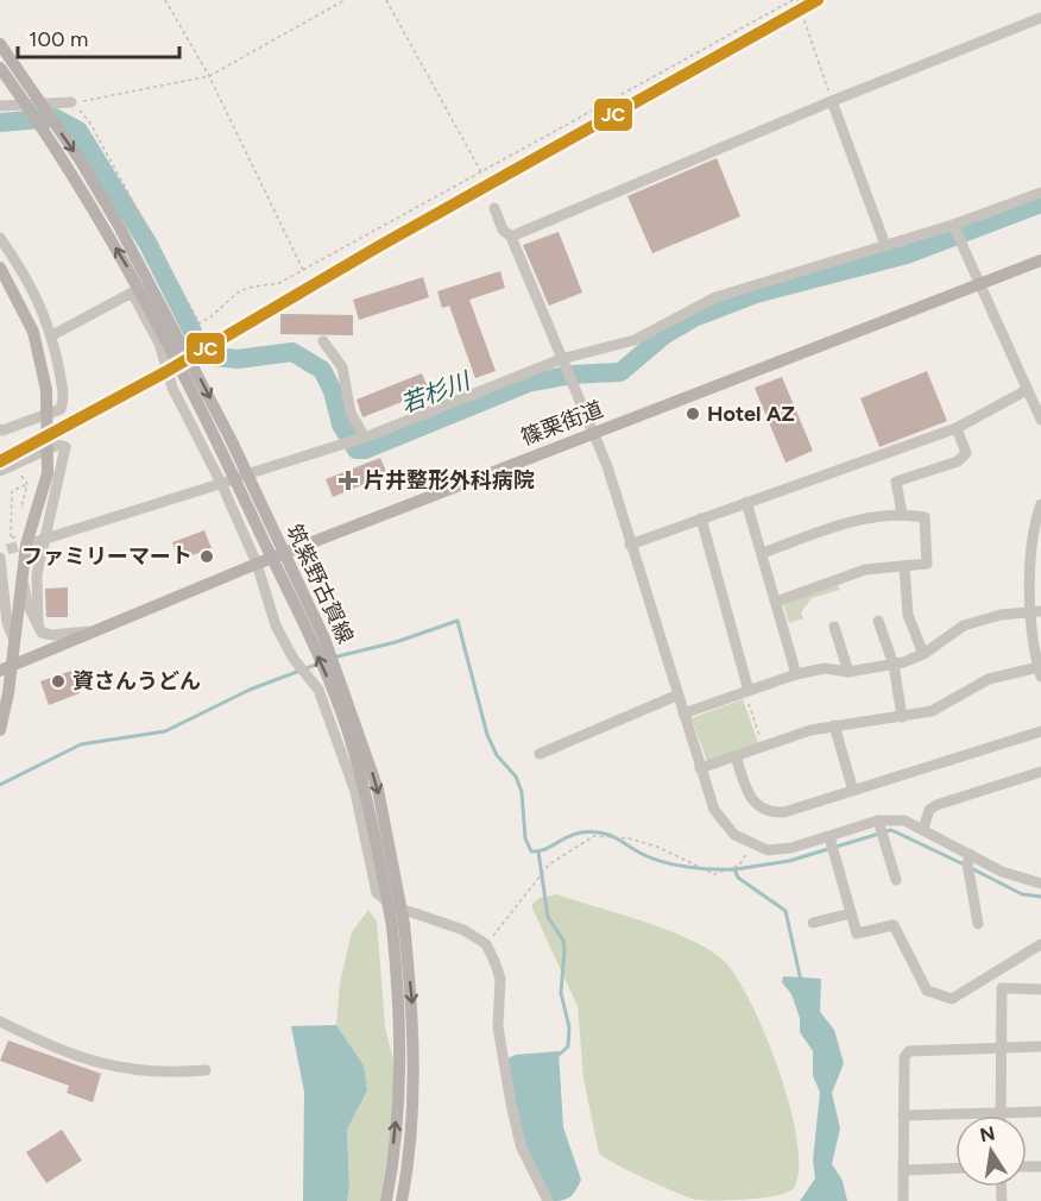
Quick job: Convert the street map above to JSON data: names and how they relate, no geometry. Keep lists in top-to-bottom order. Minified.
{"streets":{"main road":["篠栗街道","筑紫野古賀線"]},"water":["若杉川"],"places":{"other":["Hotel AZ","ファミリーマート","資さんうどん"],"health":["片井整形外科病院"]},"lines":["transit line JC"],"scale_bar":"100 m","north":"top"}
